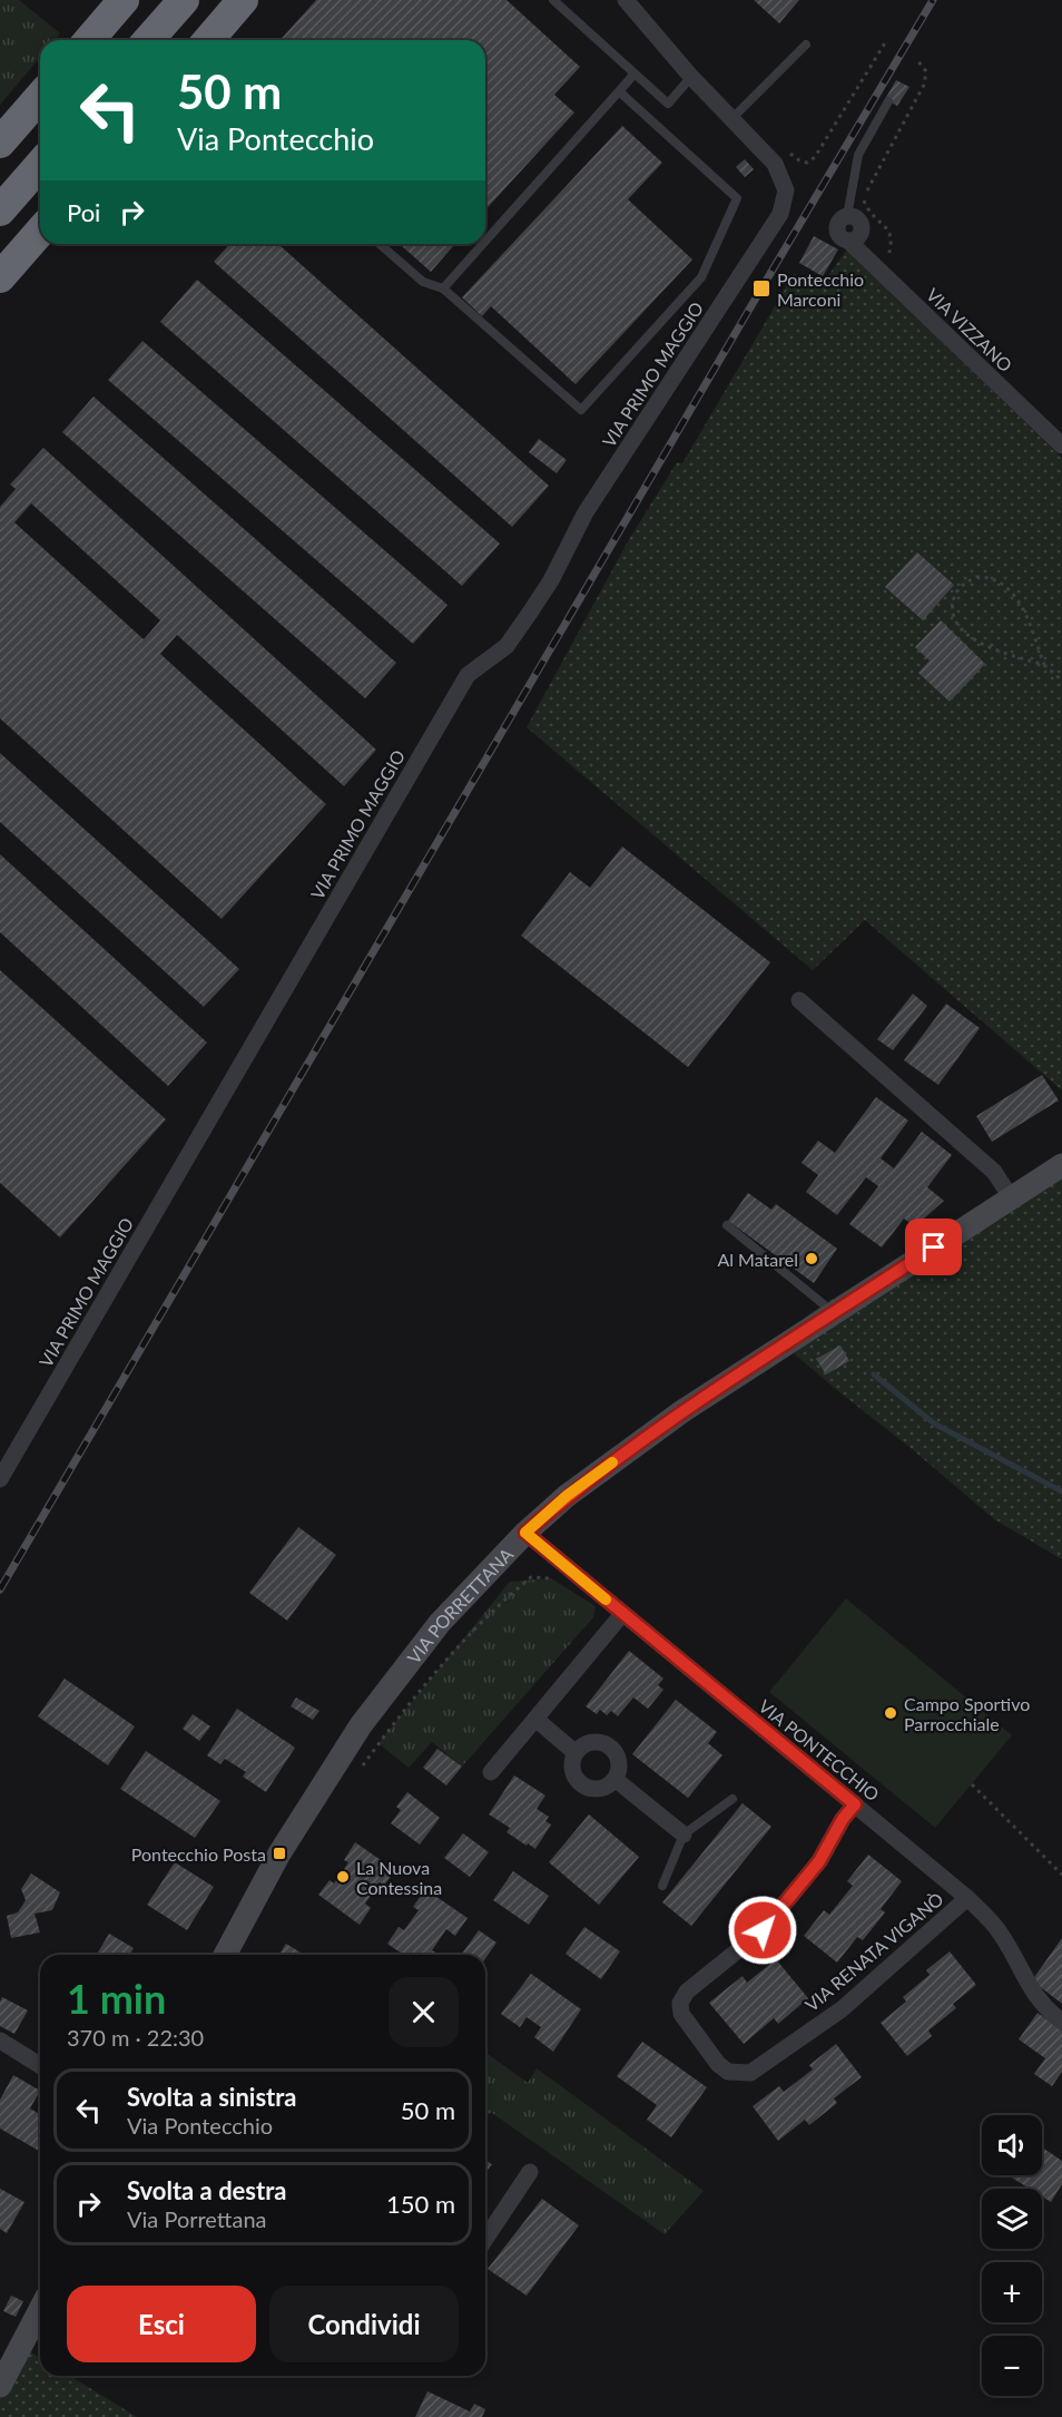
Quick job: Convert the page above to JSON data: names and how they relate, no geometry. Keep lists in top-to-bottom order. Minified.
{"streets":{"main road":["VIA PORRETTANA"],"street":["VIA VIZZANO","VIA PRIMO MAGGIO","VIA PONTECCHIO","VIA RENATA VIGANÒ"]},"crossings":[["VIA PORRETTANA","VIA PONTECCHIO"],["VIA PONTECCHIO","VIA RENATA VIGANÒ"]],"places":{"transit":["Pontecchio Marconi","Pontecchio Posta"],"other":["Al Matarel","Campo Sportivo Parrocchiale","La Nuova Contessina"]},"page":{"turn":["50 m","Via Pontecchio"],"then":"Poi","heading":["1 min","370 m · 22:30"],"list":[{"name":"Svolta a sinistra","note":"Via Pontecchio","value":"50 m"},{"name":"Svolta a destra","note":"Via Porrettana","value":"150 m"}],"map_buttons":["+","−"],"buttons":["Esci","Condividi"]}}
